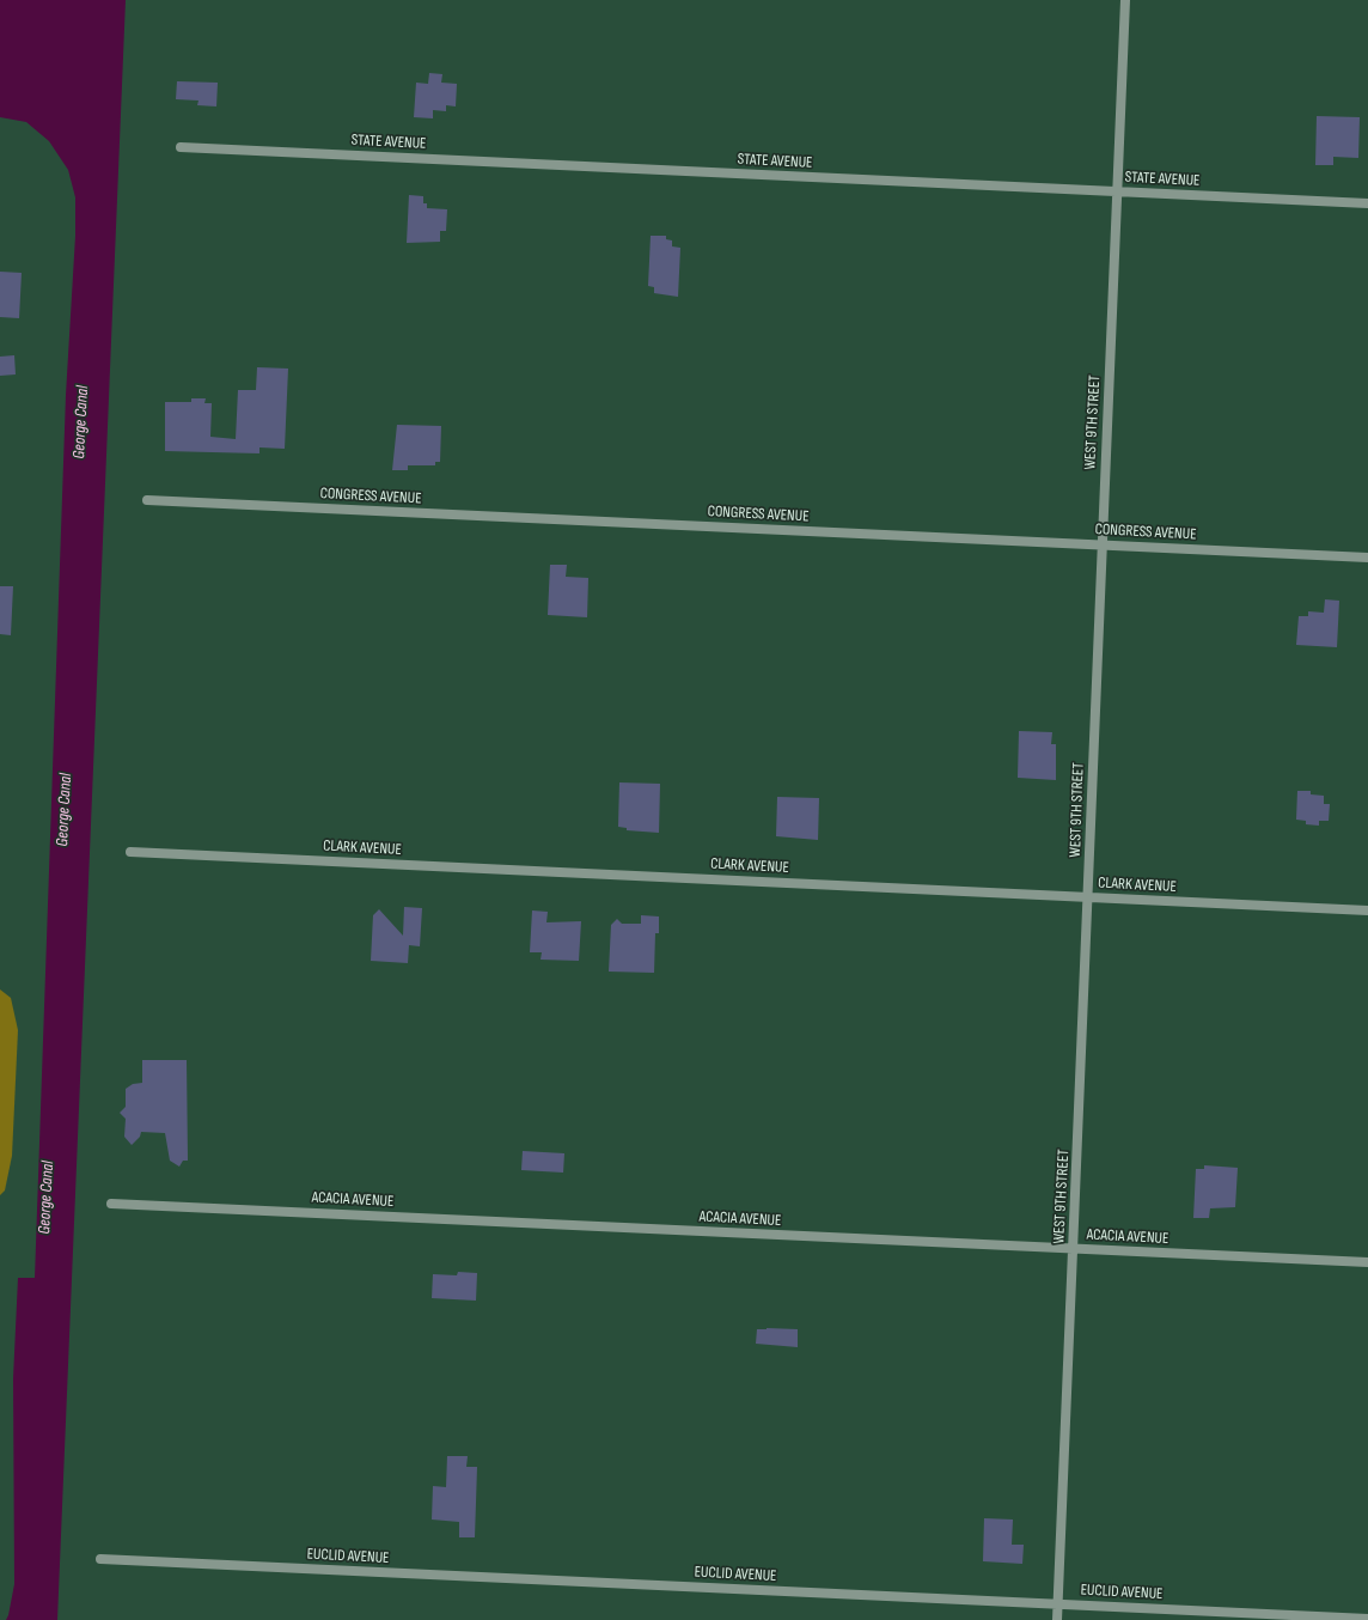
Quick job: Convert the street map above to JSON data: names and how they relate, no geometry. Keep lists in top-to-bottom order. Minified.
{"streets":{"street":["STATE AVENUE","WEST 9TH STREET","CONGRESS AVENUE","CLARK AVENUE","ACACIA AVENUE","EUCLID AVENUE"]},"crossings":[["STATE AVENUE","WEST 9TH STREET"],["WEST 9TH STREET","CONGRESS AVENUE"],["WEST 9TH STREET","CLARK AVENUE"],["WEST 9TH STREET","ACACIA AVENUE"],["WEST 9TH STREET","EUCLID AVENUE"]],"water":["George Canal"]}
